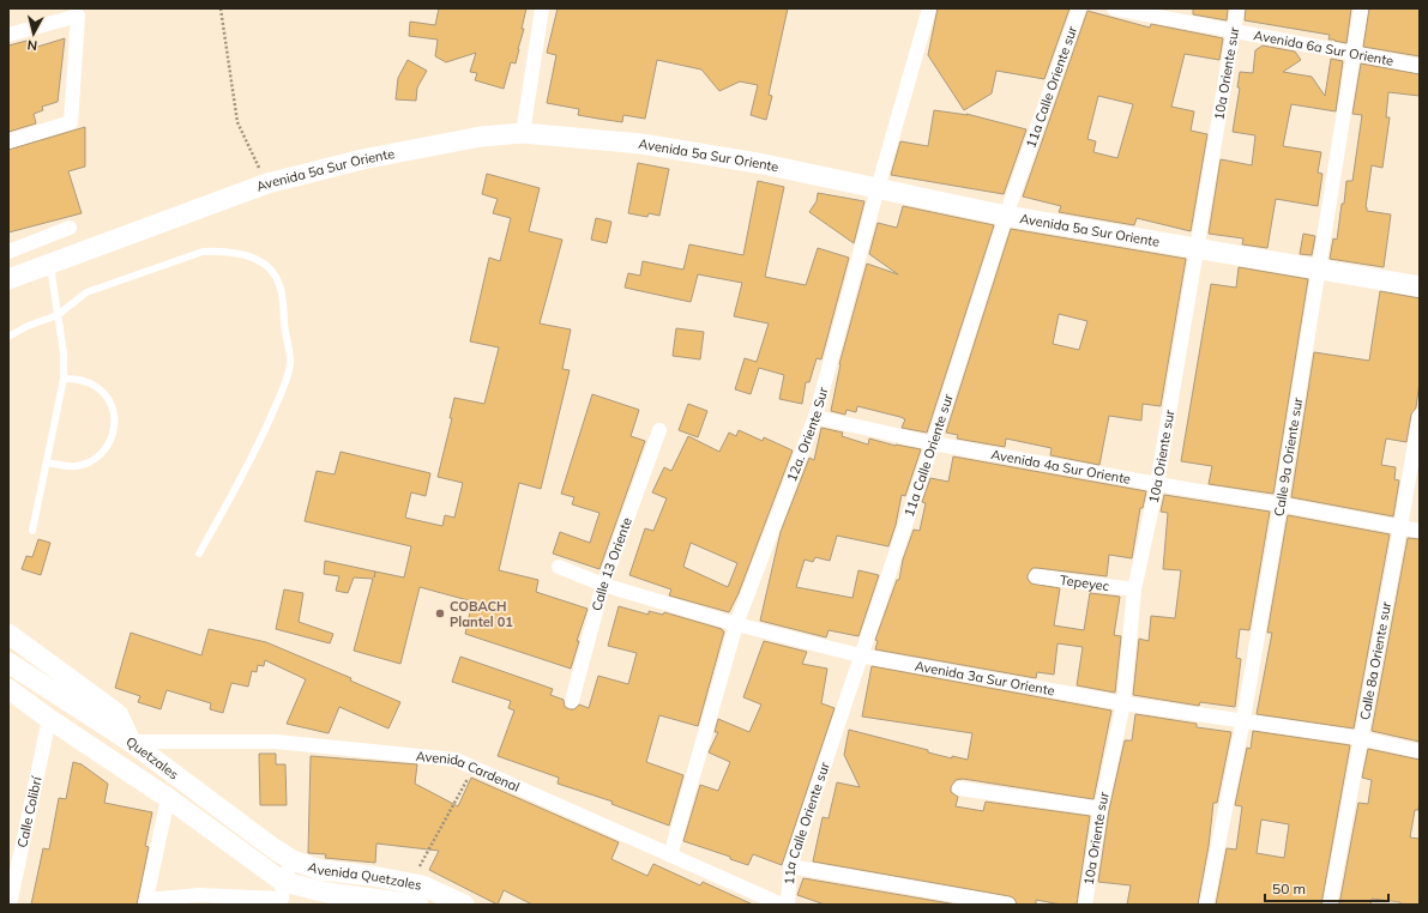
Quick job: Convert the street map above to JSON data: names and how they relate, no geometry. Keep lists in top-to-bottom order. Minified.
{"streets":{"street":["Avenida 6a Sur Oriente","10a Oriente sur","11a Calle Oriente sur","Avenida 5a Sur Oriente","12a. Oriente Sur","Calle 9a Oriente sur","Avenida 4a Sur Oriente","Calle 13 Oriente","Tepeyec","Calle 8a Oriente sur","Avenida 3a Sur Oriente","Quetzales","Avenida Cardenal","Calle Colibrí","Avenida Quetzales"]},"crossings":[["Avenida 6a Sur Oriente","10a Oriente sur"],["Avenida 6a Sur Oriente","Calle 9a Oriente sur"],["10a Oriente sur","Avenida 5a Sur Oriente"],["10a Oriente sur","Avenida 4a Sur Oriente"],["10a Oriente sur","Tepeyec"],["10a Oriente sur","Avenida 3a Sur Oriente"],["11a Calle Oriente sur","Avenida 5a Sur Oriente"],["11a Calle Oriente sur","Avenida 4a Sur Oriente"],["11a Calle Oriente sur","Avenida 3a Sur Oriente"],["Avenida 5a Sur Oriente","12a. Oriente Sur"],["Avenida 5a Sur Oriente","Calle 9a Oriente sur"],["12a. Oriente Sur","Avenida 4a Sur Oriente"],["12a. Oriente Sur","Avenida 3a Sur Oriente"],["12a. Oriente Sur","Avenida Cardenal"],["Calle 9a Oriente sur","Avenida 4a Sur Oriente"],["Calle 9a Oriente sur","Avenida 3a Sur Oriente"],["Avenida 4a Sur Oriente","Calle 8a Oriente sur"],["Calle 13 Oriente","Avenida 3a Sur Oriente"],["Calle 8a Oriente sur","Avenida 3a Sur Oriente"],["Quetzales","Avenida Cardenal"],["Quetzales","Calle Colibrí"],["Quetzales","Avenida Quetzales"]],"places":["COBACH Plantel 01"],"scale_bar":"50 m","north":"bottom"}
